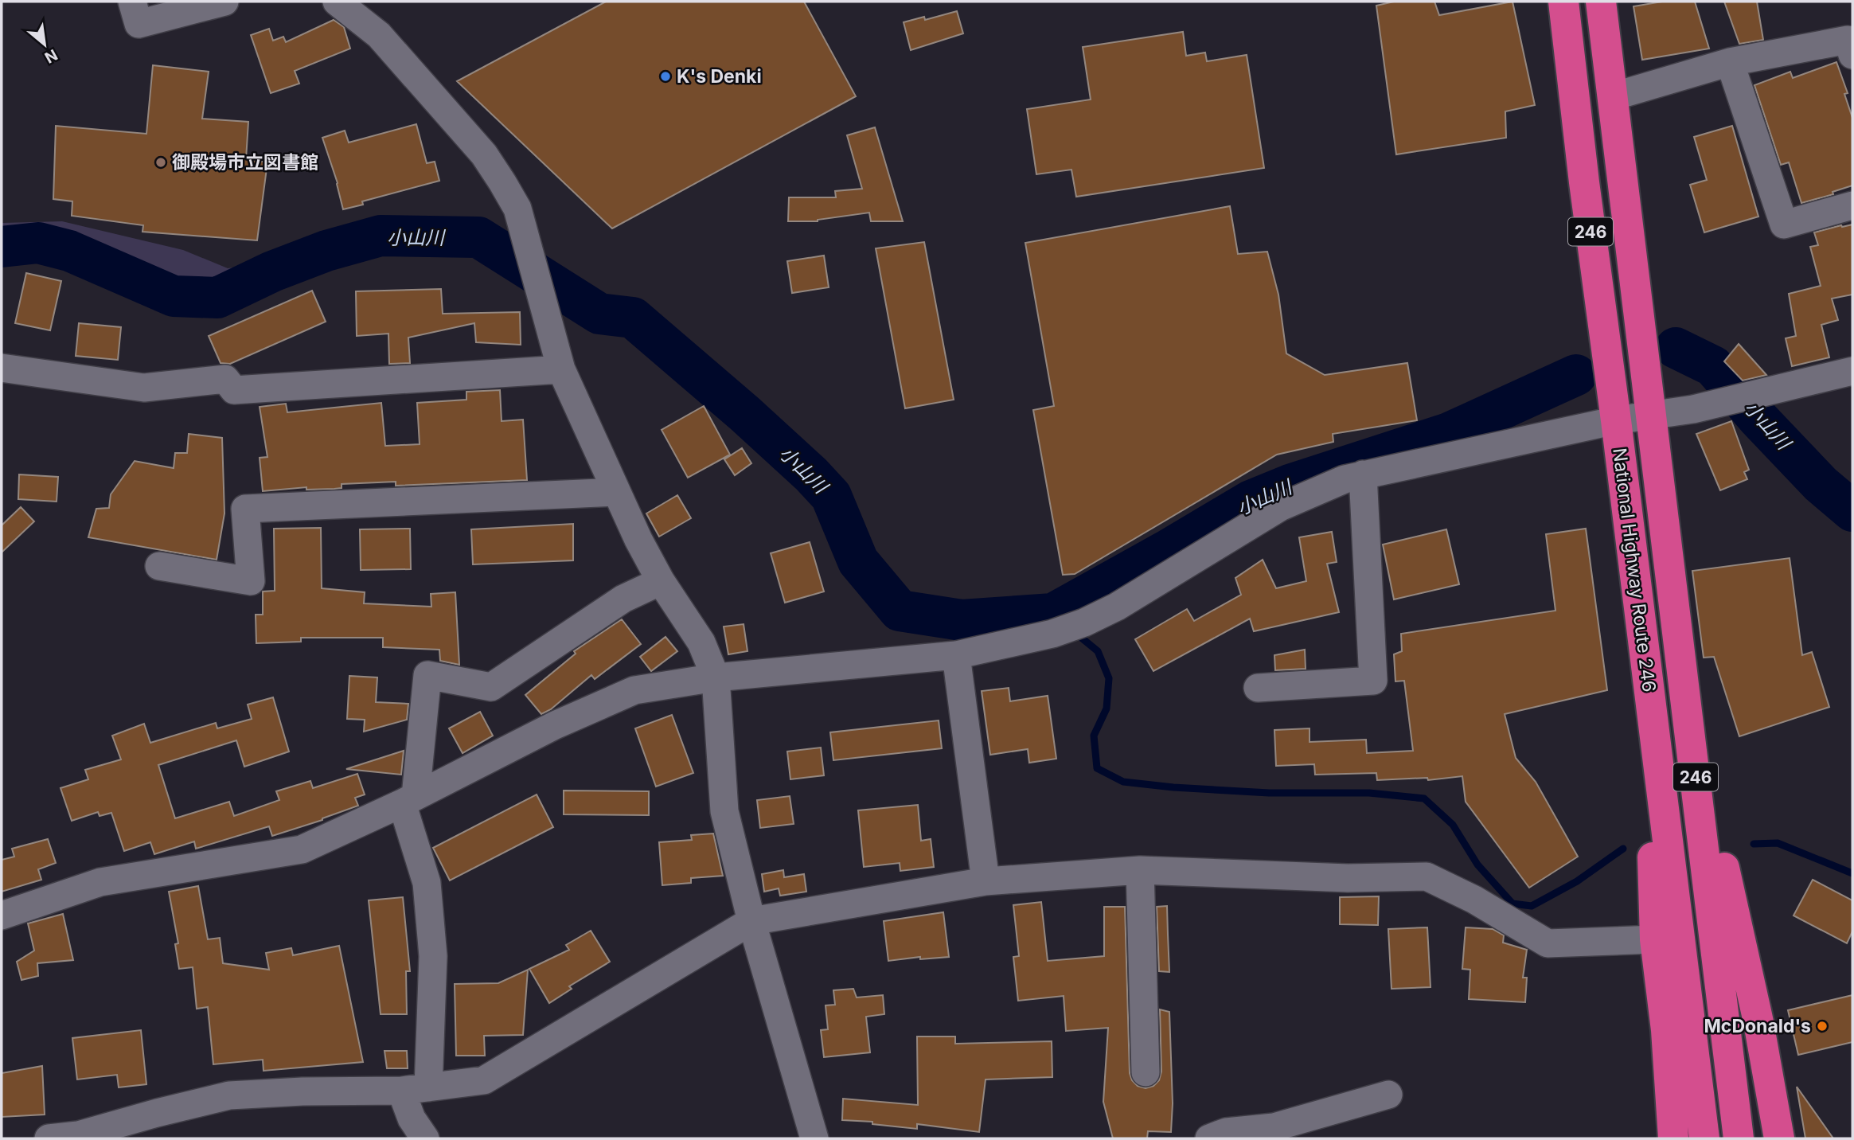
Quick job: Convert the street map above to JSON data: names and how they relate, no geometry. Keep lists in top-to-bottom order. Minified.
{"streets":{"highway":["246","National Highway Route 246"]},"crossings":[["246","National Highway Route 246"]],"water":["小山川"],"places":["K's Denki","御殿場市立図書館","McDonald's"],"north":"bottom right"}
